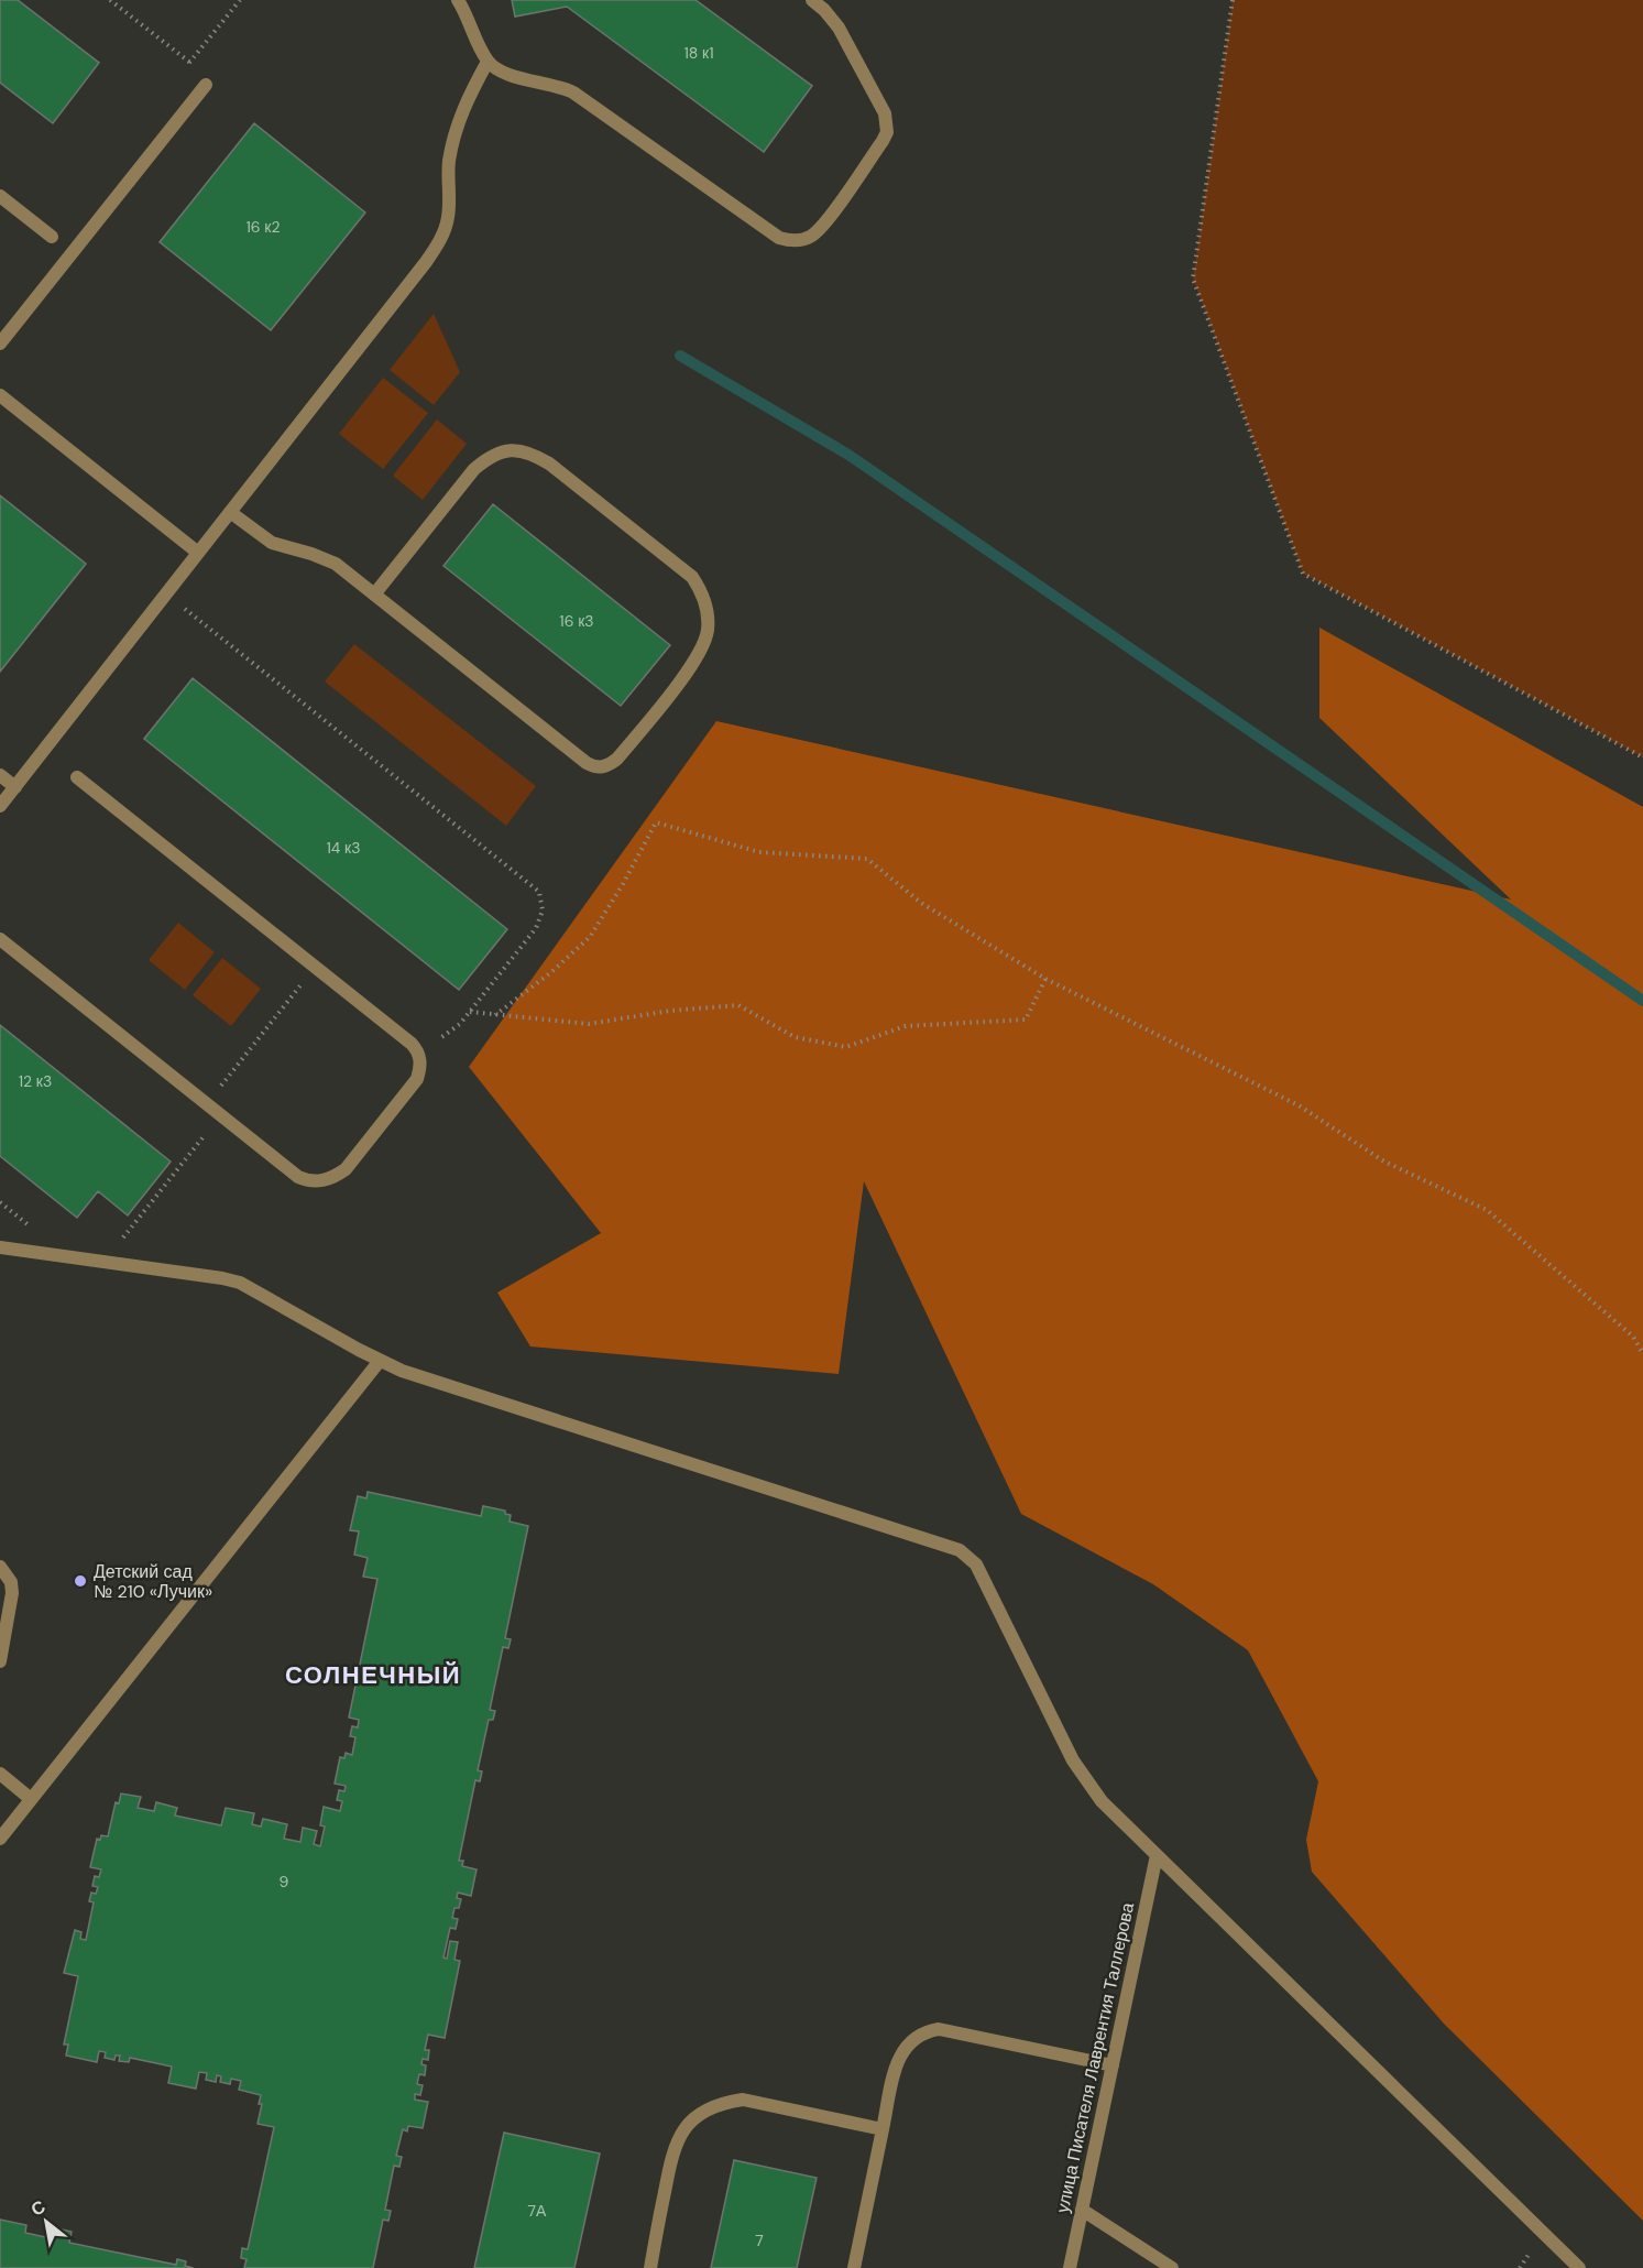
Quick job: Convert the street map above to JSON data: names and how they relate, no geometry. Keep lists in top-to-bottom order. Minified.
{"streets":{"lane":["улица Писателя Лаврентия Таллерова"]},"districts":["СОЛНЕЧНЫЙ"],"places":["Детский сад № 210 «Лучик»"],"house_numbers":["18 к1","16 к2","16 к3","14 к3","12 к3","9","7А","7"],"north":"top left"}
